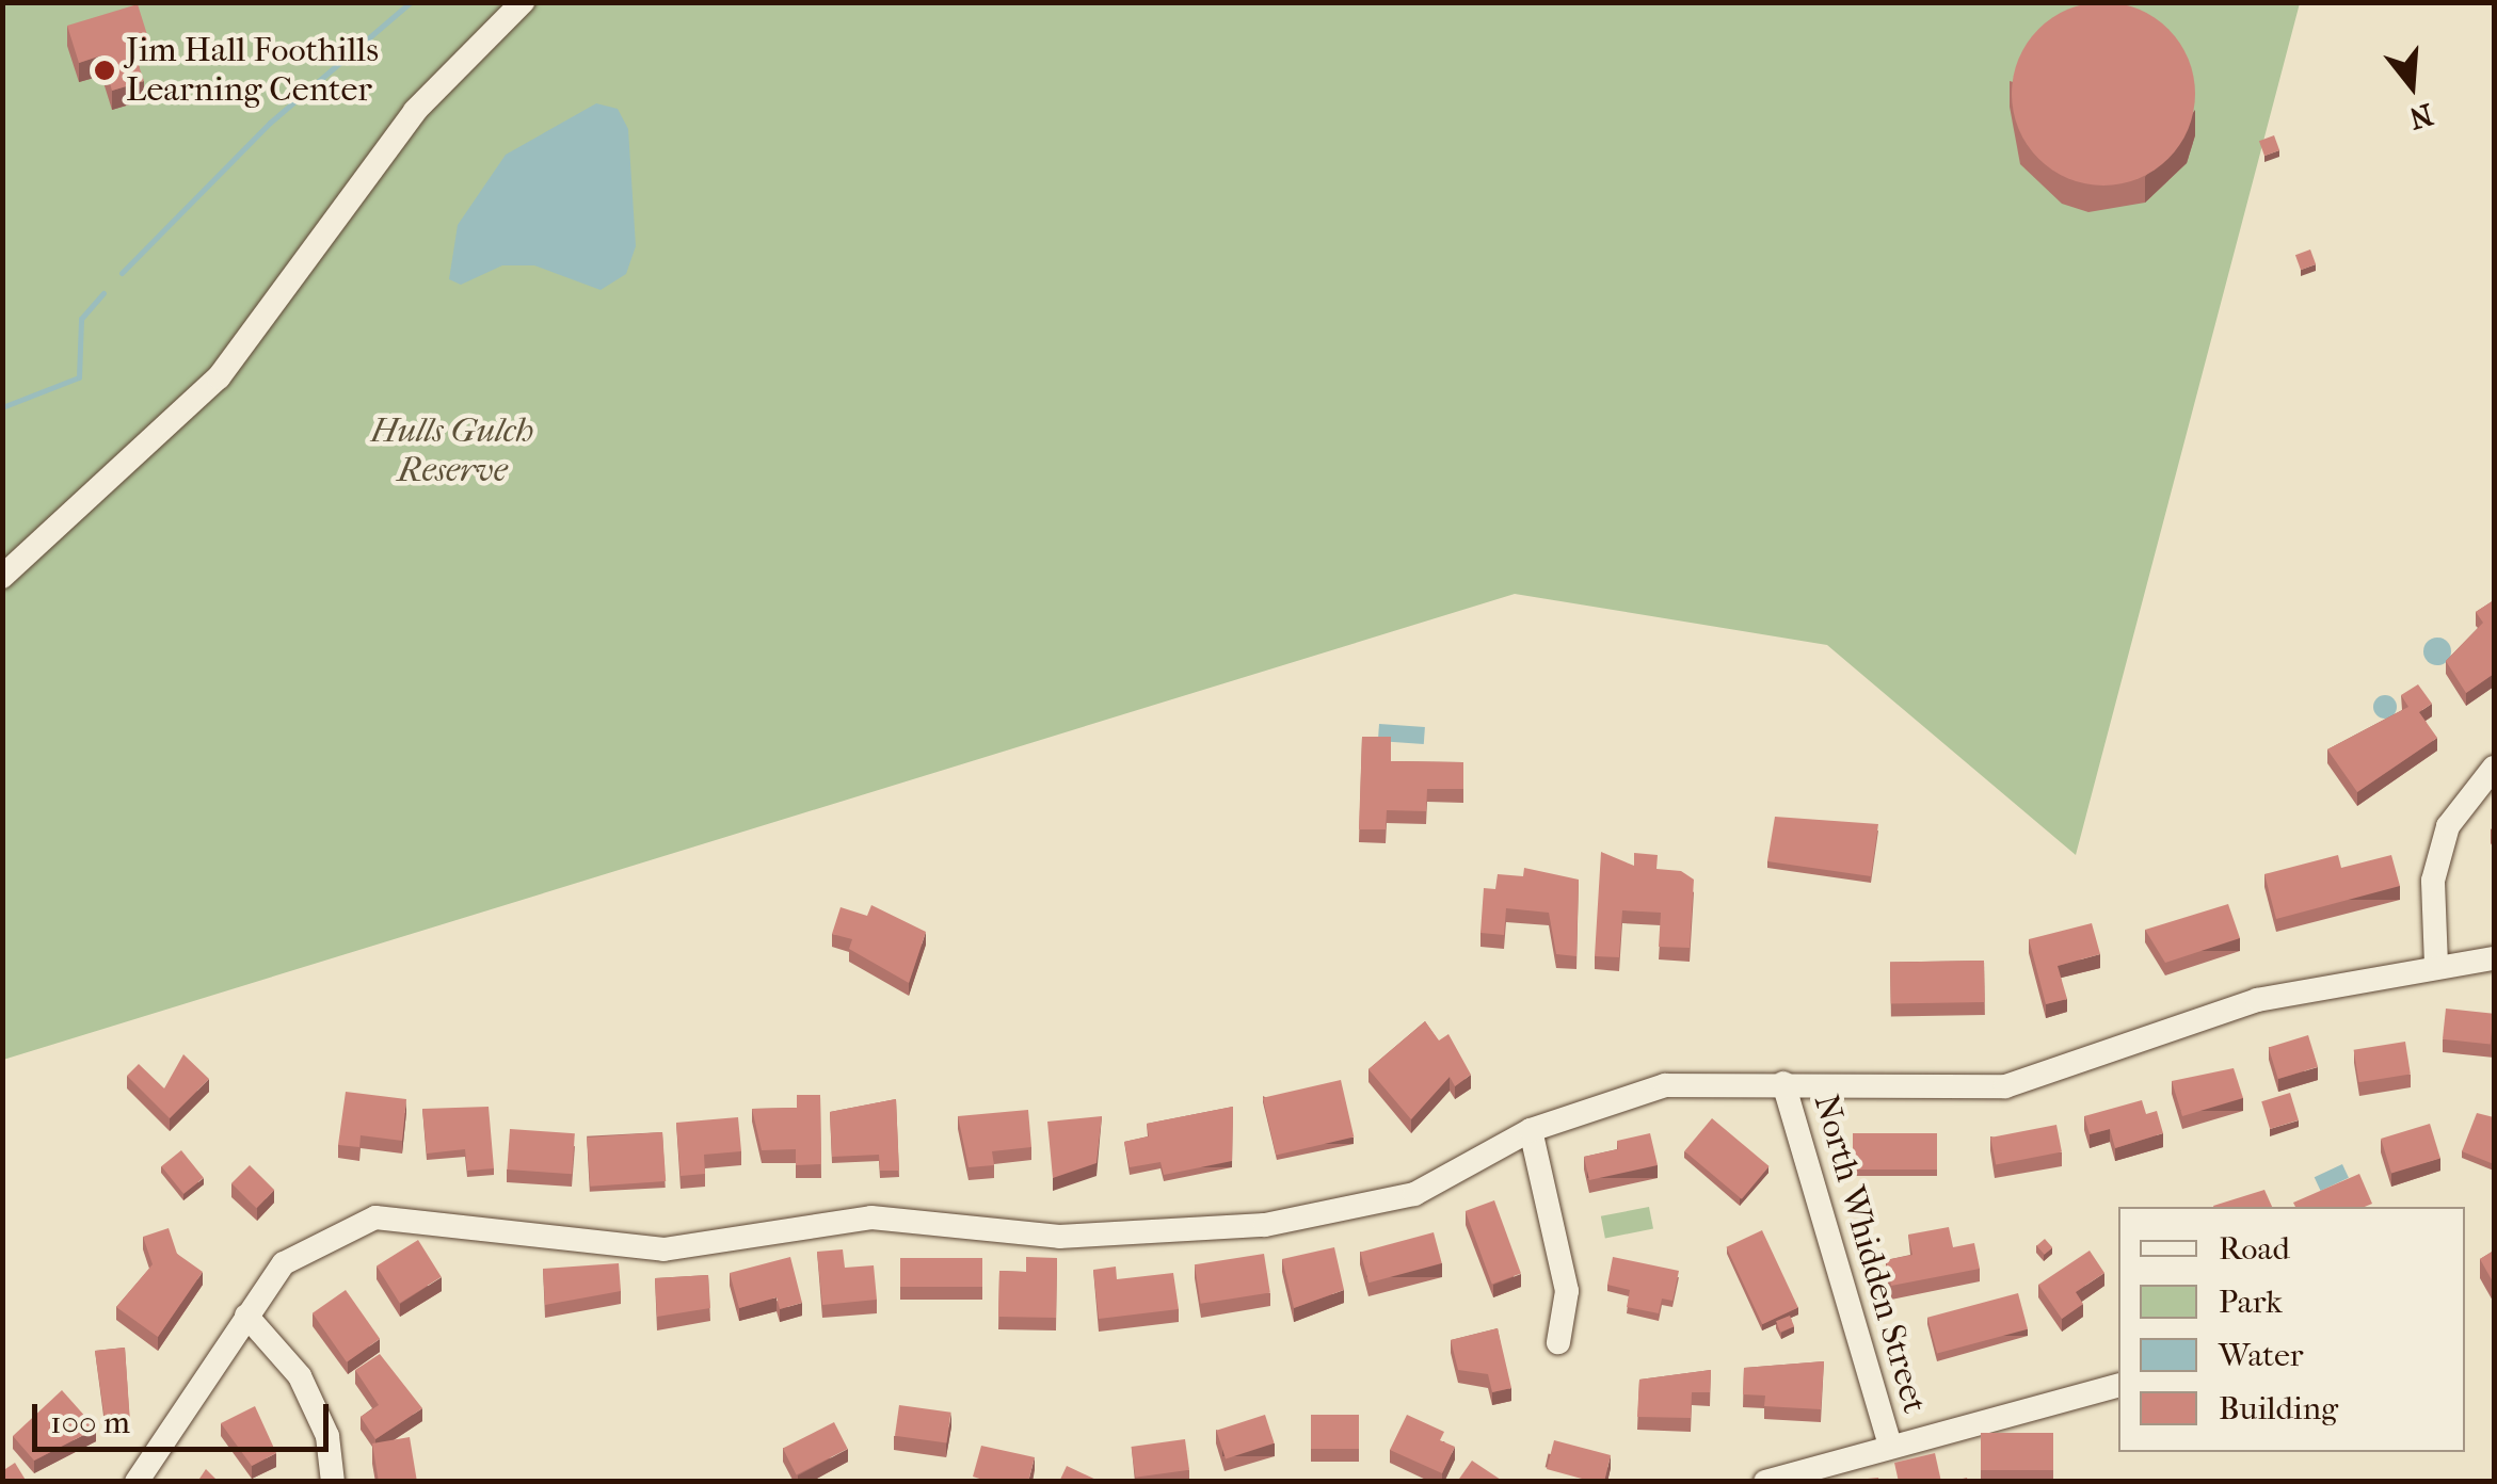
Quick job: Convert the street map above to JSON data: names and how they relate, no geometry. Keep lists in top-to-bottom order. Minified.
{"streets":{"street":["North Whidden Street"]},"parks":["Hulls Gulch Reserve"],"places":["Jim Hall Foothills Learning Center"],"legend":["Road","Park","Water","Building"],"scale_bar":"100 m","north":"bottom"}
